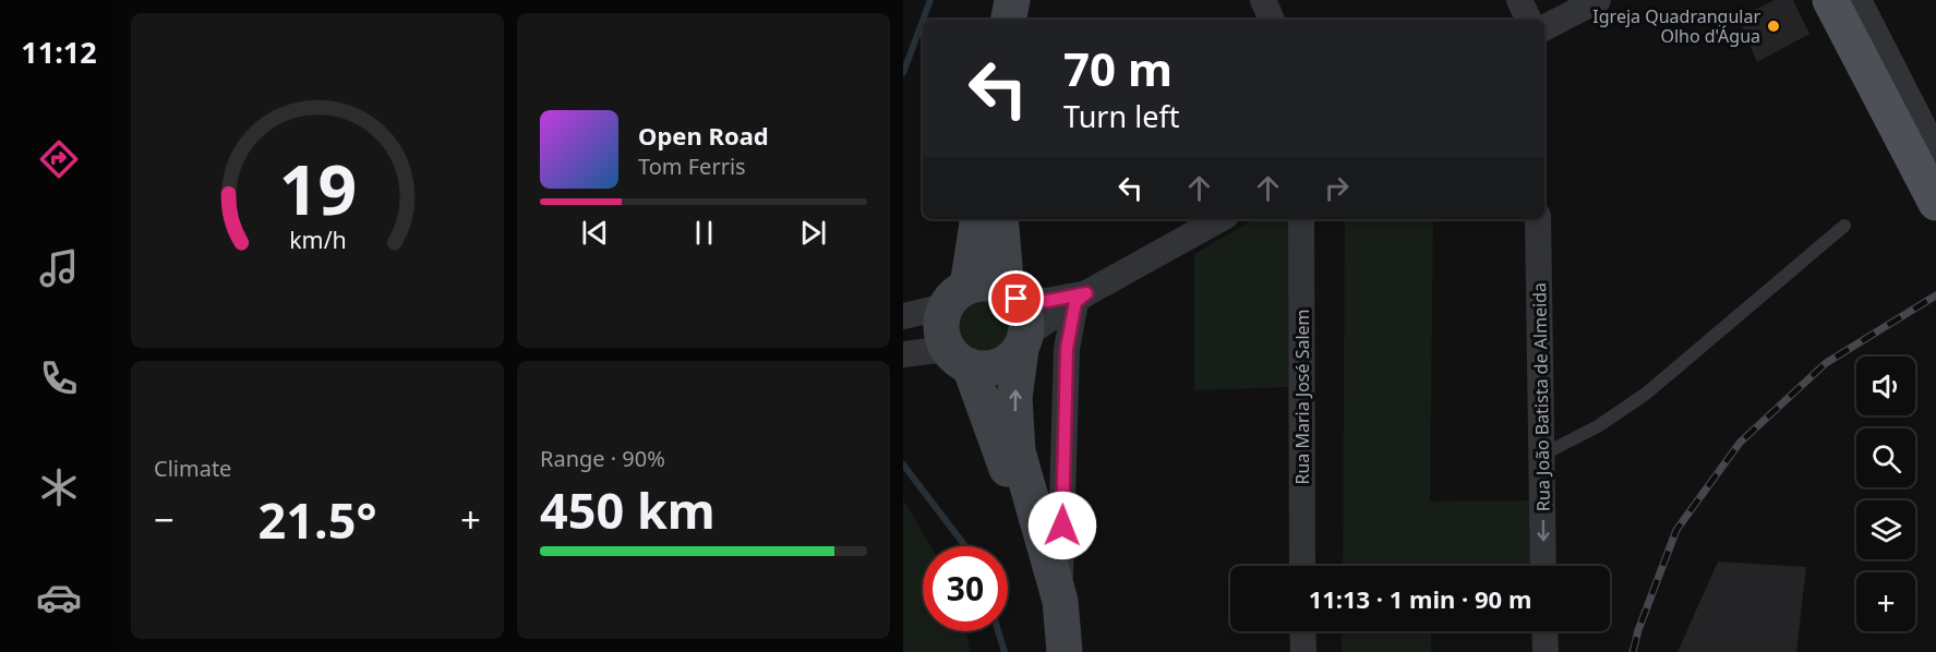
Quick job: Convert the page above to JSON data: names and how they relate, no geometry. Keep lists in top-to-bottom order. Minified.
{"streets":{"street":["Rua Maria José Salem","Rua João Batista de Almeida"]},"places":["Igreja Quadrangular Olho d'Água"],"page":{"tabs":"11:12","turn":["70 m","Turn left"],"song":["Open Road","Tom Ferris"],"map_buttons":"+","tile":["Climate",["Range · 90%","450 km"]],"heat":["−","21.5°","+"],"limit":"30","trip":"11:13 · 1 min · 90 m","gauge":["19","km/h"]}}
